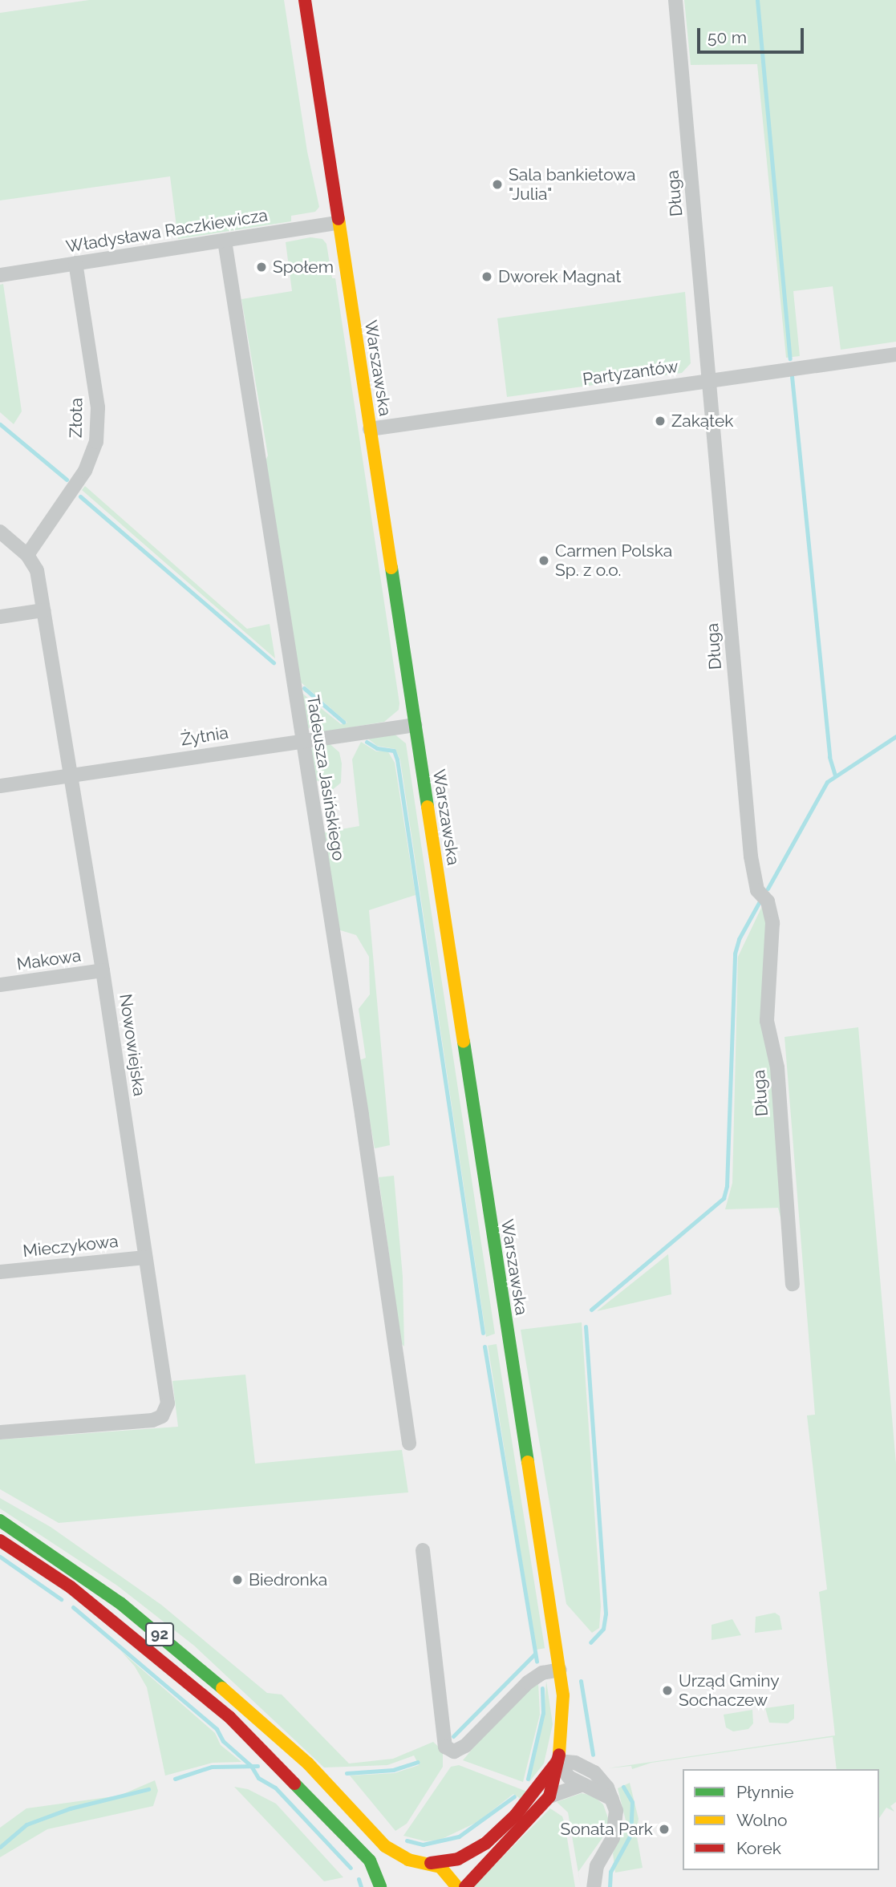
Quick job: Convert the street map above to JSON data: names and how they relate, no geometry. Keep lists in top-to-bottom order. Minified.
{"streets":{"street":["Długa","Władysława Raczkiewicza","Warszawska","Partyzantów","Złota","Żytnia","Tadeusza Jasińskiego","Makowa","Nowowiejska","Mieczykowa","92"]},"crossings":[["Długa","Partyzantów"],["Władysława Raczkiewicza","Warszawska"],["Władysława Raczkiewicza","Złota"],["Władysława Raczkiewicza","Tadeusza Jasińskiego"],["Warszawska","Partyzantów"],["Warszawska","Żytnia"],["Złota","Nowowiejska"],["Żytnia","Tadeusza Jasińskiego"],["Żytnia","Nowowiejska"],["Makowa","Nowowiejska"],["Nowowiejska","Mieczykowa"]],"places":["Sala bankietowa \"Julia\"","Społem","Dworek Magnat","Zakątek","Carmen Polska Sp. z o.o.","Biedronka","Urząd Gminy Sochaczew","Sonata Park"],"legend":["Płynnie","Wolno","Korek"],"scale_bar":"50 m"}
